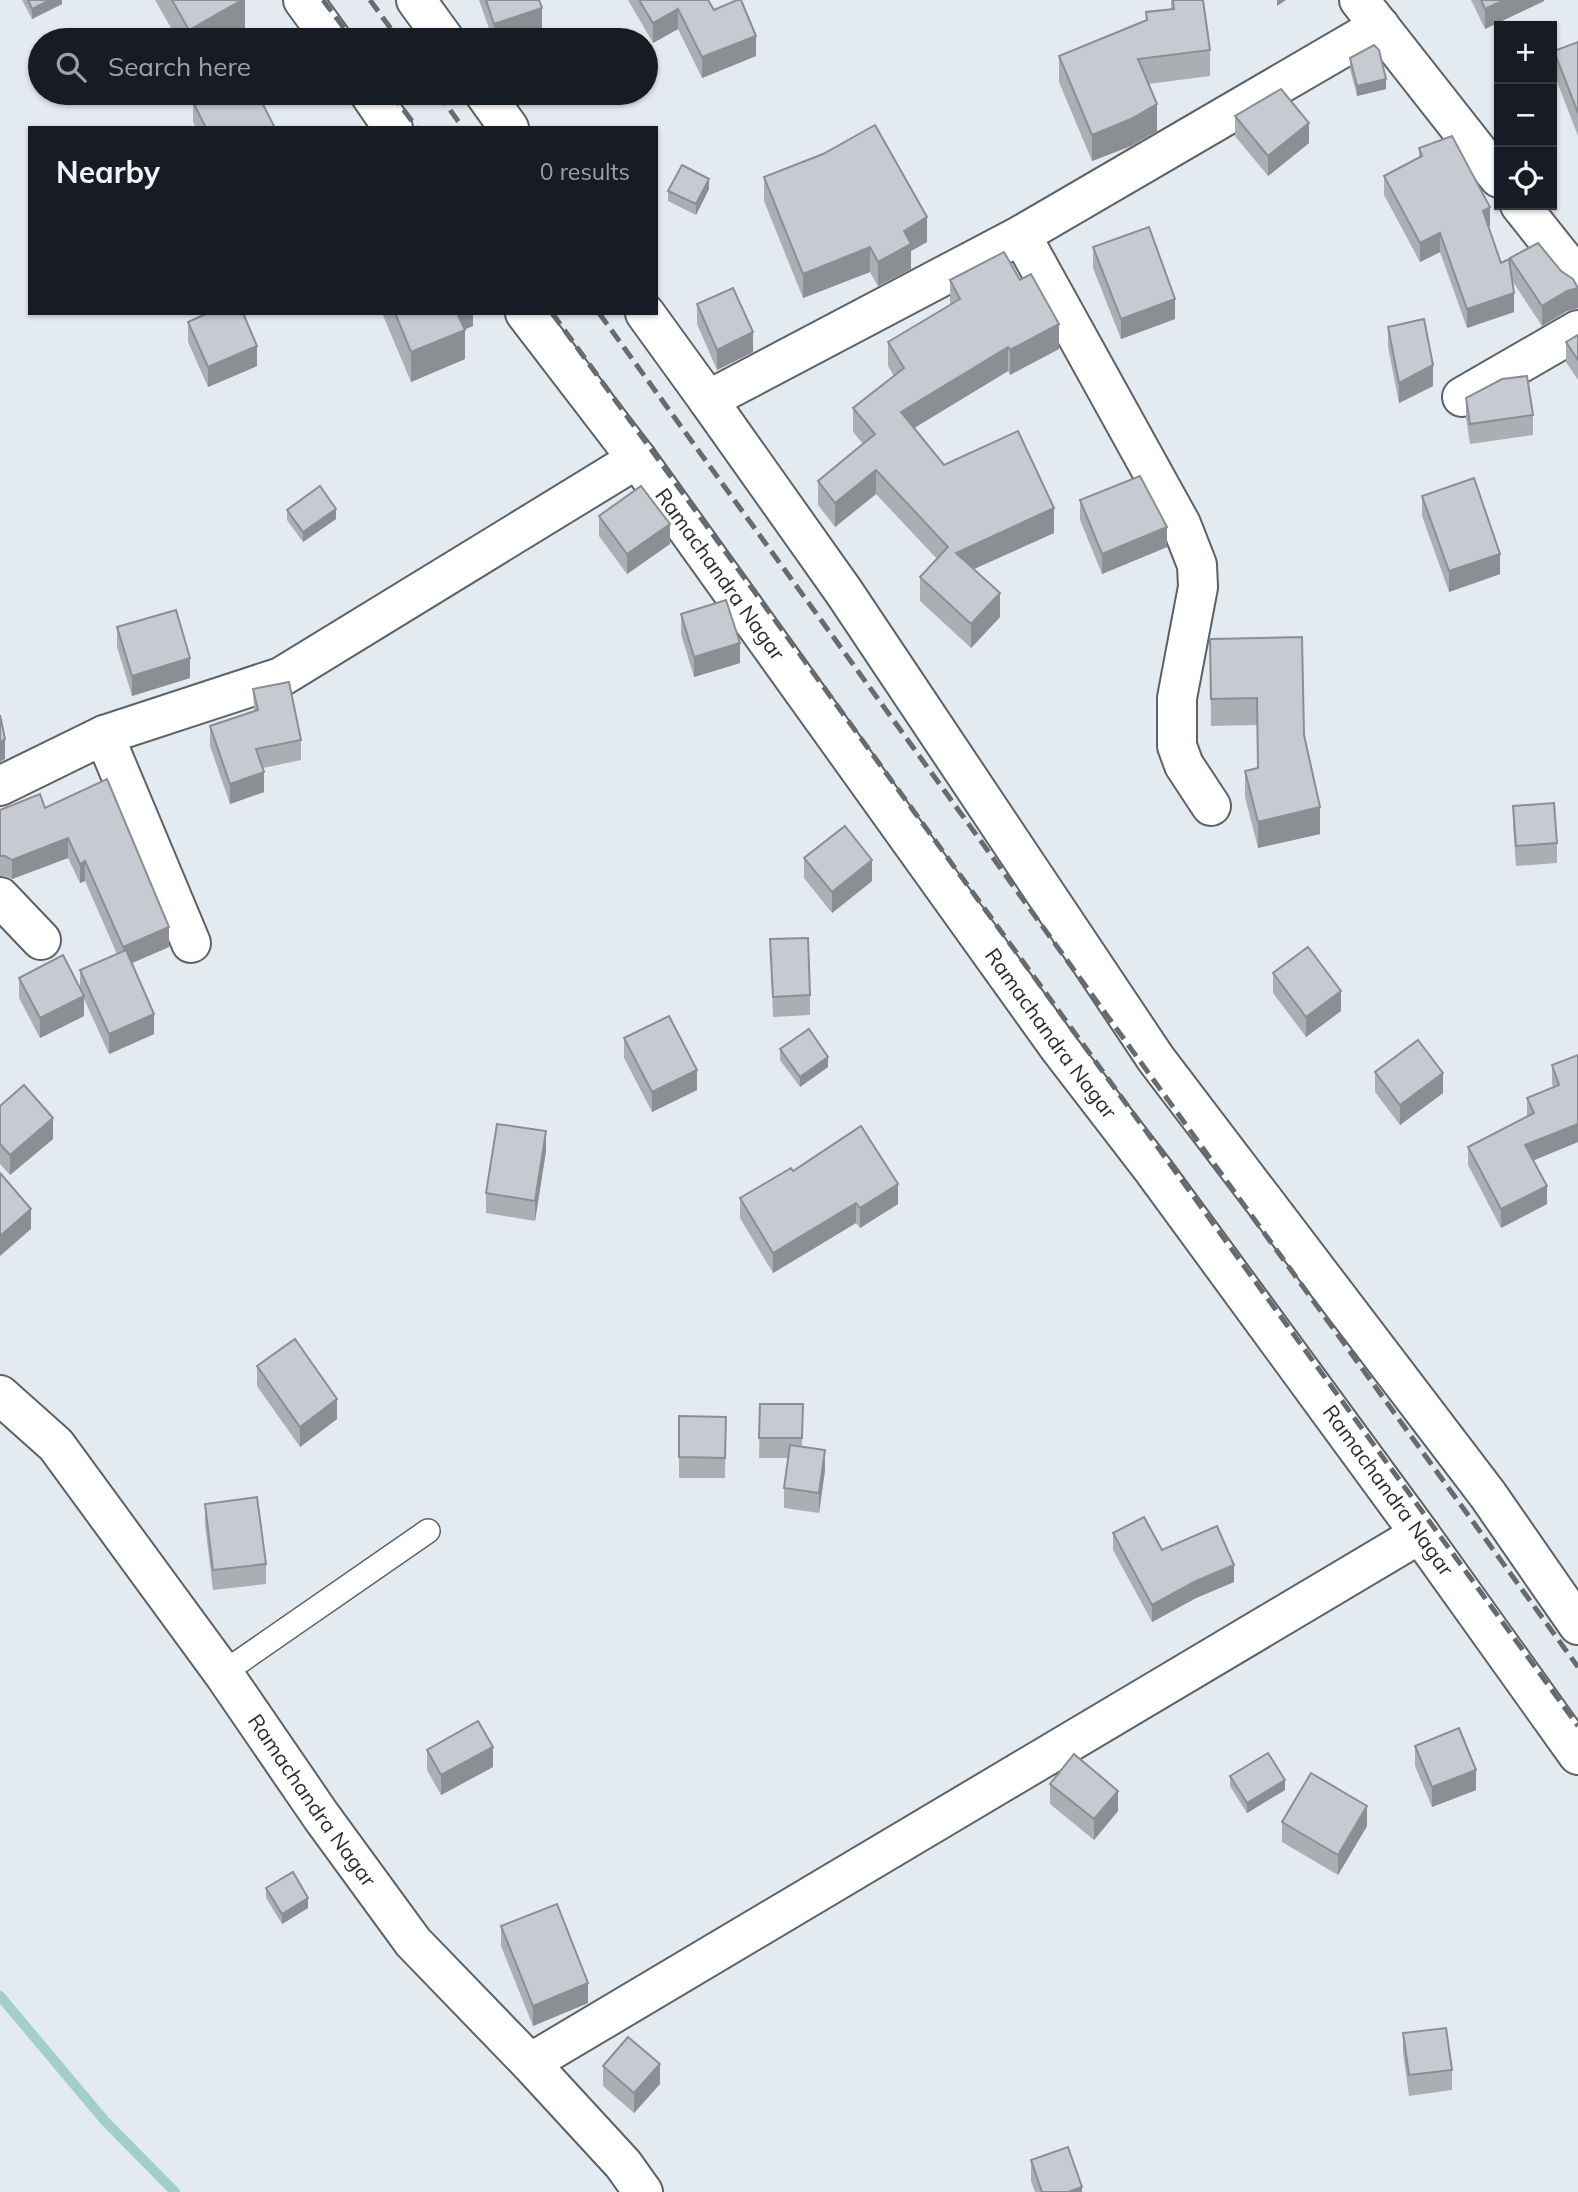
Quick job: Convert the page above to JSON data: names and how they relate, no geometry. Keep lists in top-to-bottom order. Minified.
{"streets":{"street":["Ramachandra Nagar"]},"page":{"map_buttons":["+","−"],"search":"Search here","heading":["Nearby","0 results"]}}
